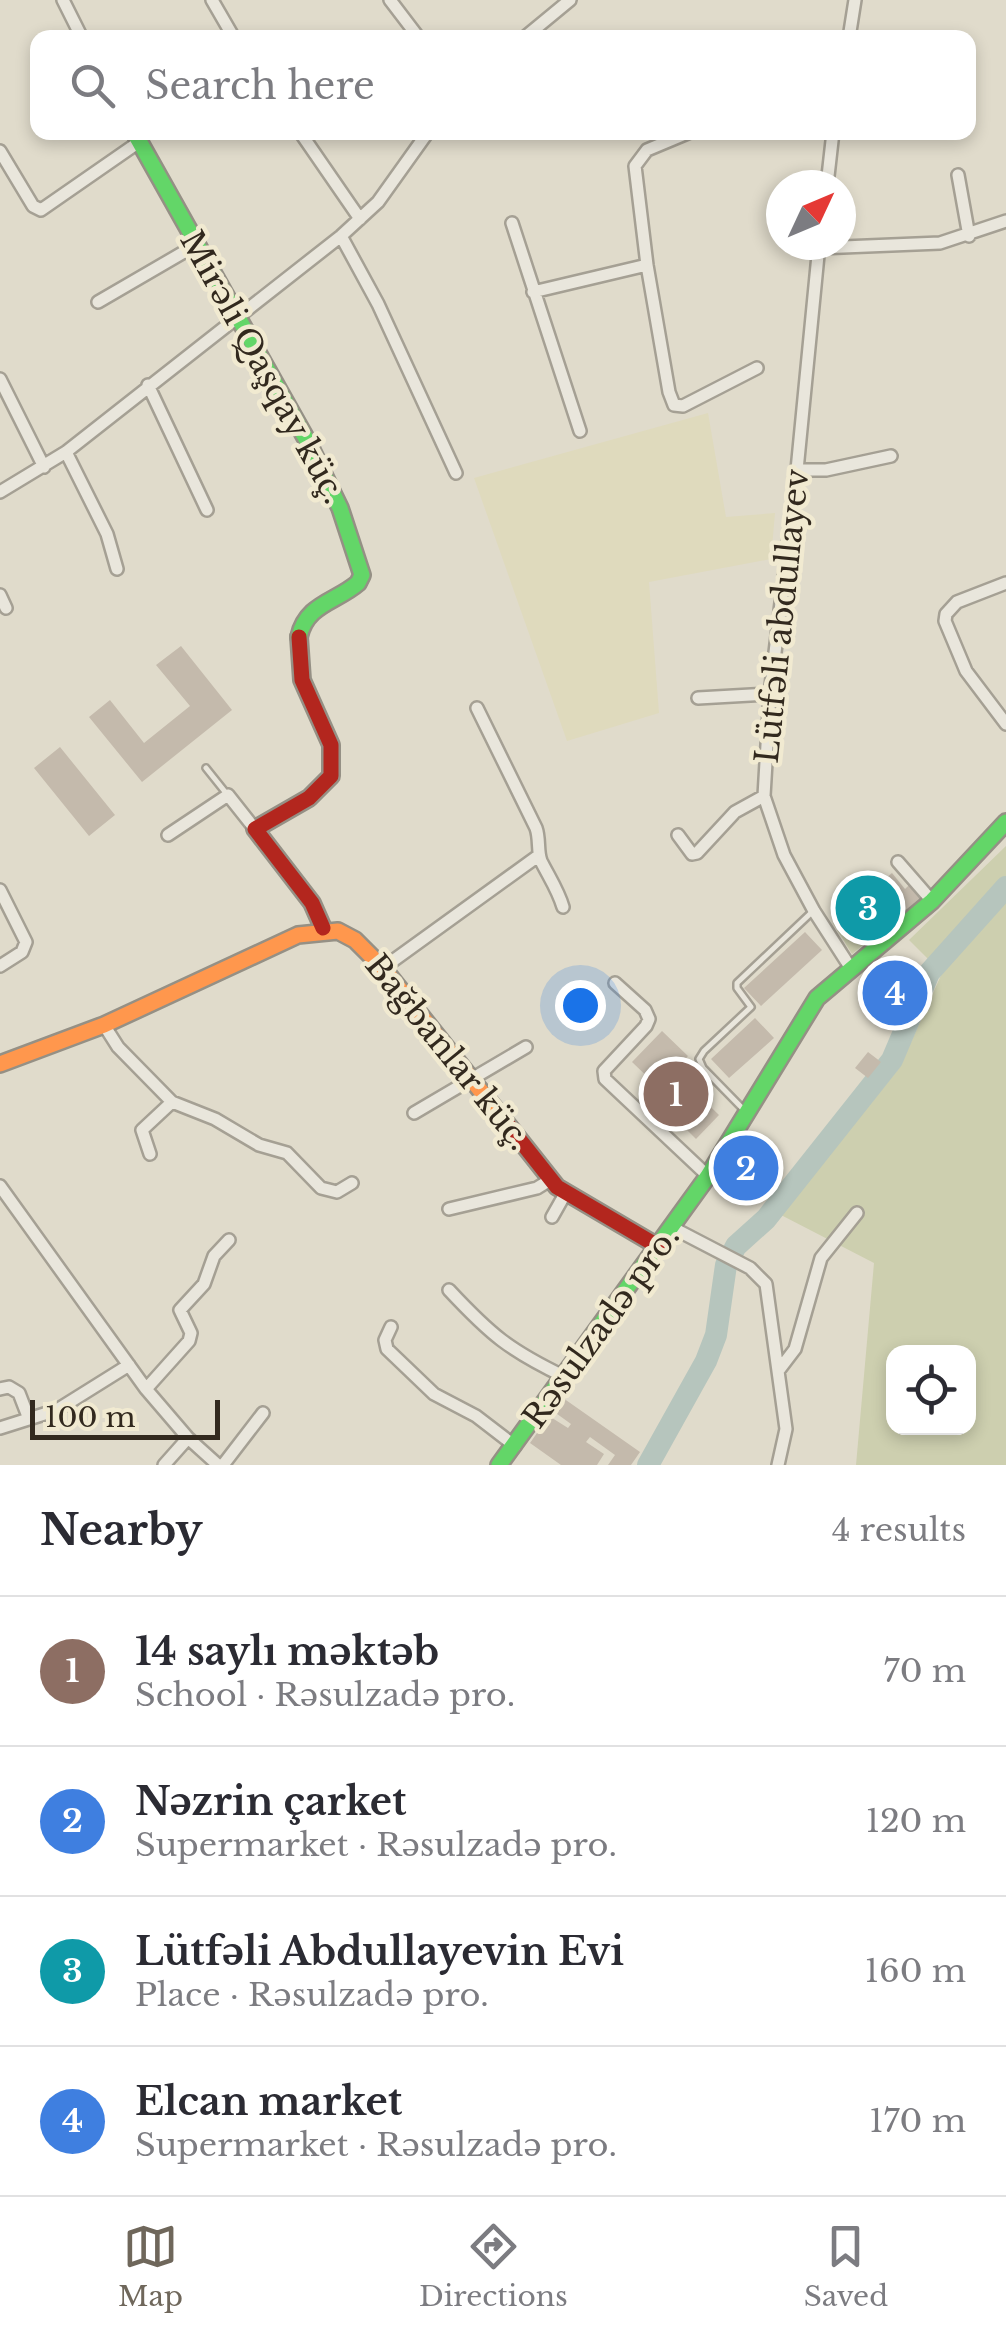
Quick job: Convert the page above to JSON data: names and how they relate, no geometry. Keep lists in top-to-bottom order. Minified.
{"streets":{"street":["Mirəli Qaşqay küç.","Lütfəli abdullayev","Bağbanlar küç.","Rəsulzadə pro."]},"crossings":[["Lütfəli abdullayev","Rəsulzadə pro."],["Bağbanlar küç.","Rəsulzadə pro."]],"scale_bar":"100 m","north":"top right","page":{"search":"Search here","pins":["3","4","1","2"],"scale":"100 m","heading":["Nearby","4 results"],"list":[{"mark":"1","name":"14 saylı məktəb","note":"School · Rəsulzadə pro.","value":"70 m"},{"mark":"2","name":"Nəzrin çarket","note":"Supermarket · Rəsulzadə pro.","value":"120 m"},{"mark":"3","name":"Lütfəli Abdullayevin Evi","note":"Place · Rəsulzadə pro.","value":"160 m"},{"mark":"4","name":"Elcan market","note":"Supermarket · Rəsulzadə pro.","value":"170 m"}],"nav":["Map","Directions","Saved"]}}
